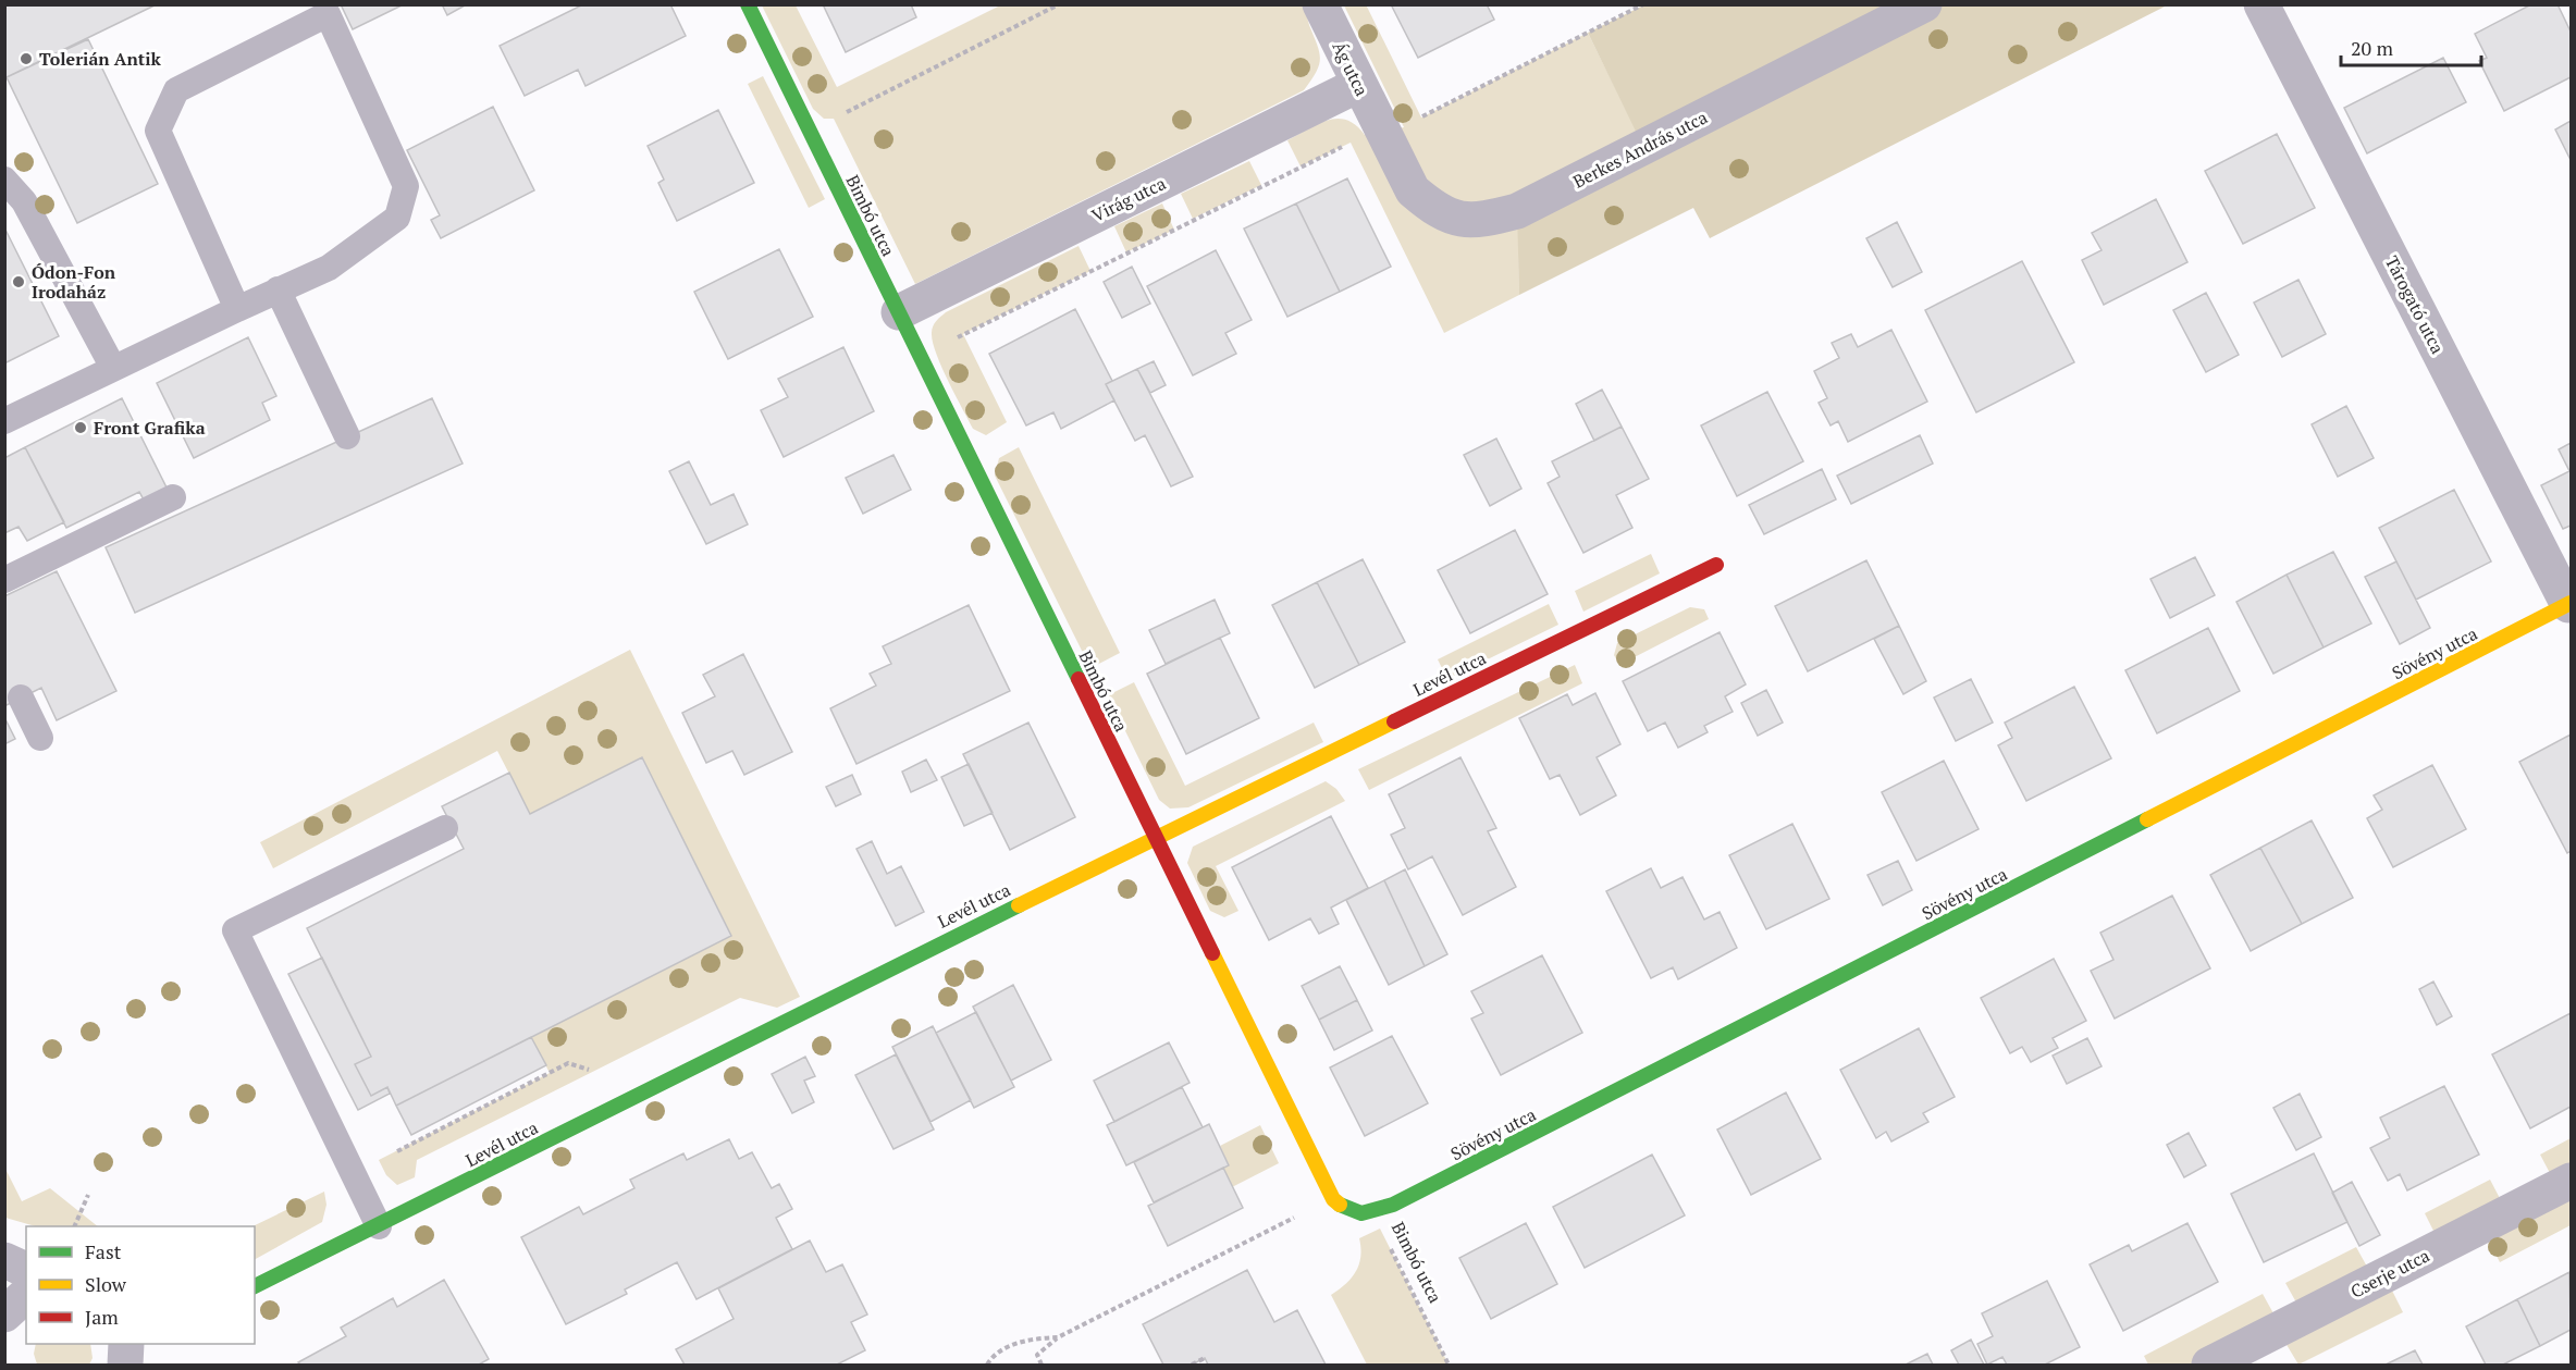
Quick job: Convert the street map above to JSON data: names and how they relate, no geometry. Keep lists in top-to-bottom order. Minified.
{"streets":{"street":["Ág utca","Berkes András utca","Virág utca","Bimbó utca","Tárogató utca","Sövény utca","Levél utca","Cserje utca"]},"crossings":[["Ág utca","Berkes András utca"],["Ág utca","Virág utca"],["Virág utca","Bimbó utca"],["Bimbó utca","Sövény utca"],["Bimbó utca","Levél utca"],["Tárogató utca","Sövény utca"]],"places":["Tolerián Antik","Ódon-Fon Irodaház","Front Grafika"],"legend":["Fast","Slow","Jam"],"scale_bar":"20 m"}
